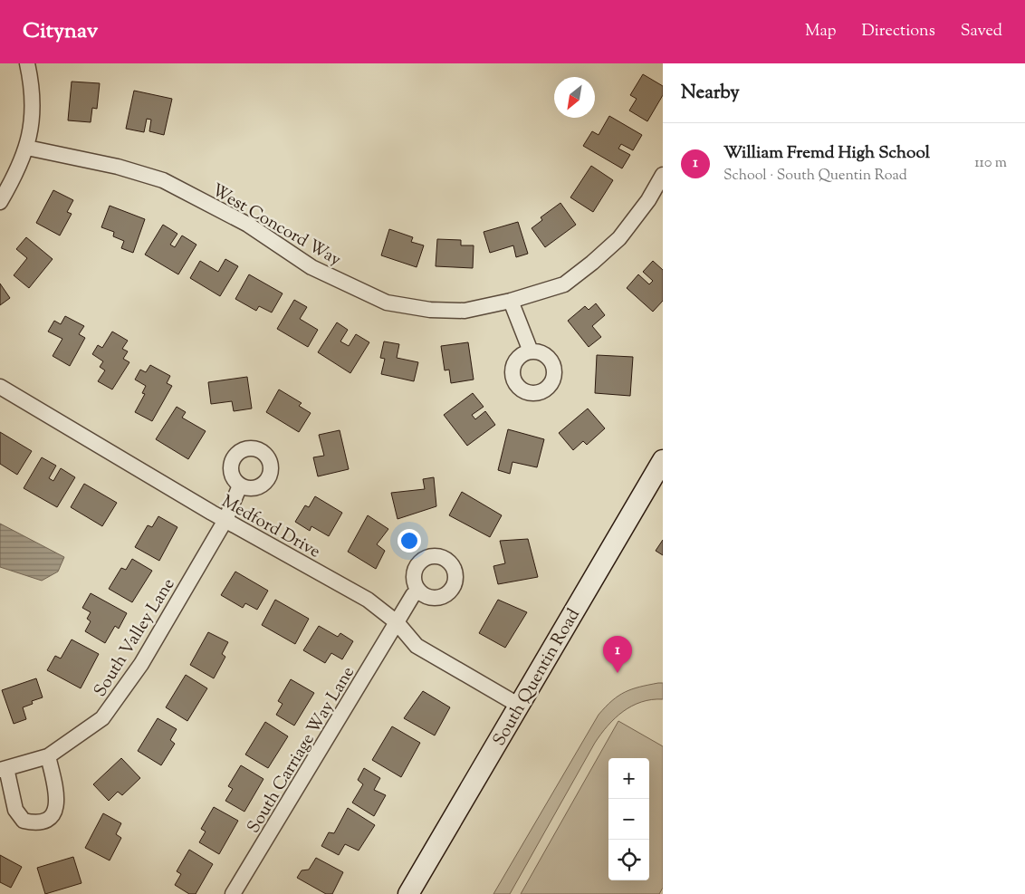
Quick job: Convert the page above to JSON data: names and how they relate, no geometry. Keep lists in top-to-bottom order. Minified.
{"streets":{"main road":["South Quentin Road"],"street":["West Concord Way","Medford Drive","South Valley Lane","South Carriage Way Lane"]},"crossings":[["Medford Drive","South Valley Lane"],["Medford Drive","South Quentin Road"],["Medford Drive","South Carriage Way Lane"]],"north":"bottom left","page":{"header":"Citynav","nav":["Map","Directions","Saved"],"heading":"Nearby","list":[{"mark":"1","name":"William Fremd High School","note":"School · South Quentin Road","value":"110 m"}],"pins":"1","map_buttons":["+","−"]}}
